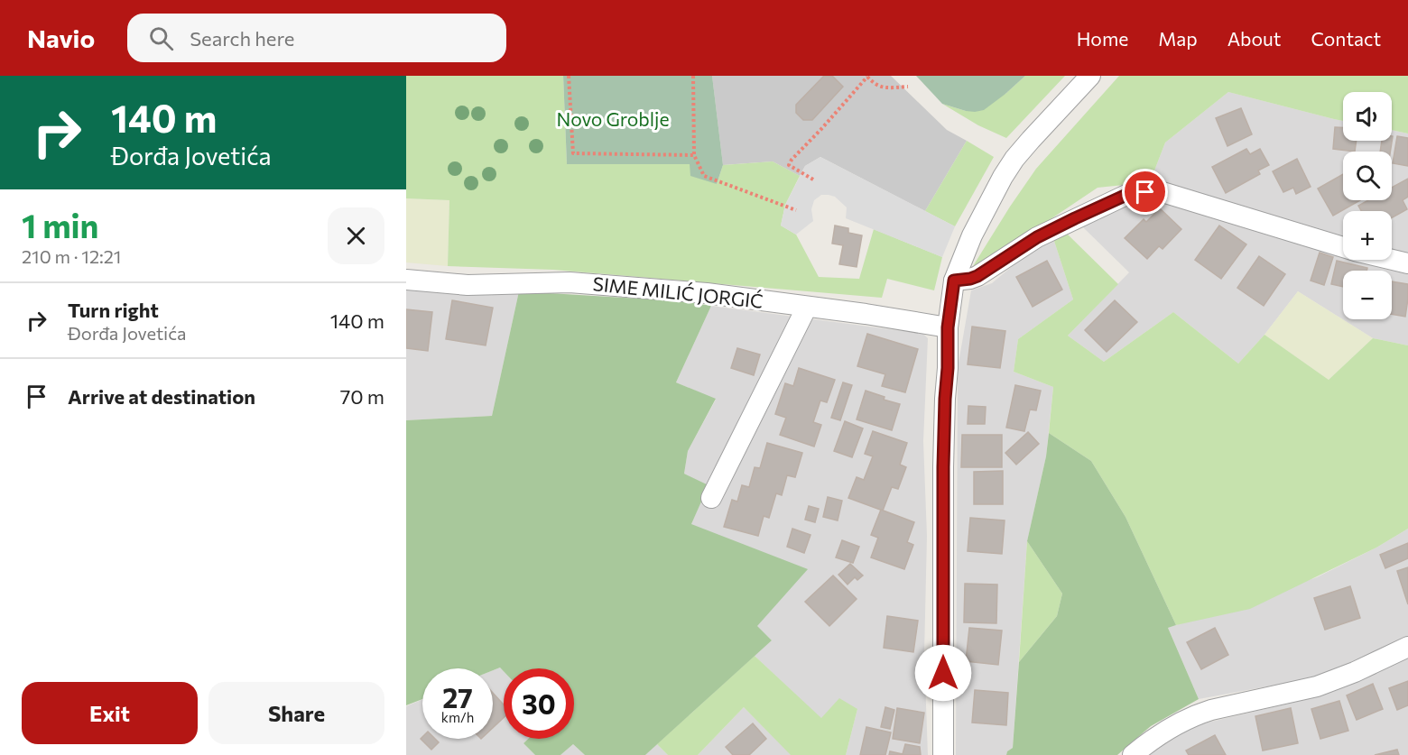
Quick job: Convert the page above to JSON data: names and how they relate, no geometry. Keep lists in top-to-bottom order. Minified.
{"streets":{"street":["SIME MILIĆ JORGIĆ"]},"parks":["Novo Groblje"],"page":{"header":"Navio","search":"Search here","nav":["Home","Map","About","Contact"],"turn":["140 m","Đorđa Jovetića"],"map_buttons":["+","−"],"heading":["1 min","210 m · 12:21"],"list":[{"name":"Turn right","note":"Đorđa Jovetića","value":"140 m"},{"name":"Arrive at destination","value":"70 m"}],"speed":"27 km/h","limit":"30","buttons":["Exit","Share"]}}
